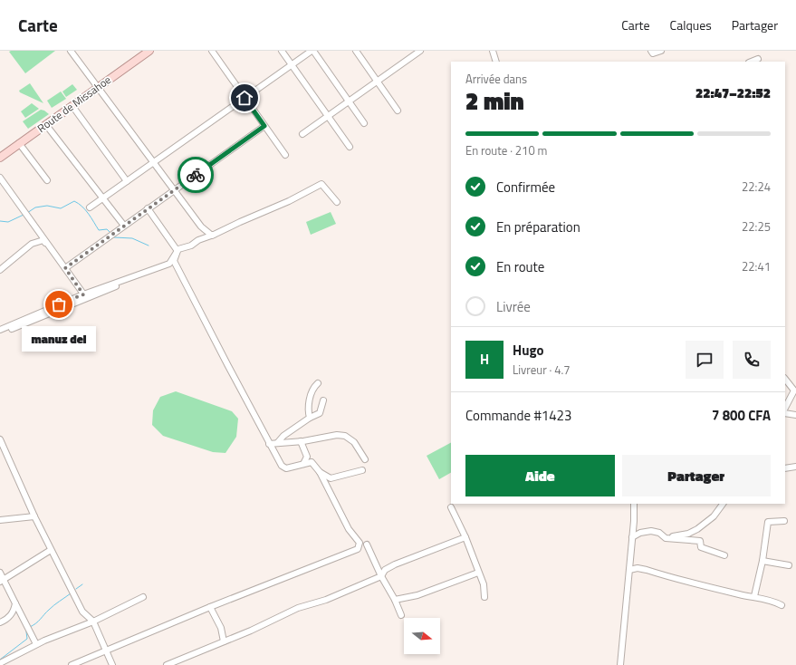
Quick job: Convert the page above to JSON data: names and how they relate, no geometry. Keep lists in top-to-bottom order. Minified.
{"streets":{"main road":["Route de Missahoe"]},"places":["manuz dei"],"north":"right","page":{"header":"Carte","nav":["Carte","Calques","Partager"],"heading":["2 min","Arrivée dans","22:47–22:52"],"panel":["Hugo","Livreur · 4.7","Commande #1423","7 800 CFA"],"bar":"En route · 210 m","list":[["Confirmée","22:24"],["En préparation","22:25"],["En route","22:41"],"Livrée"],"bubble":"manuz dei","round":"H","buttons":["Aide","Partager"]}}
